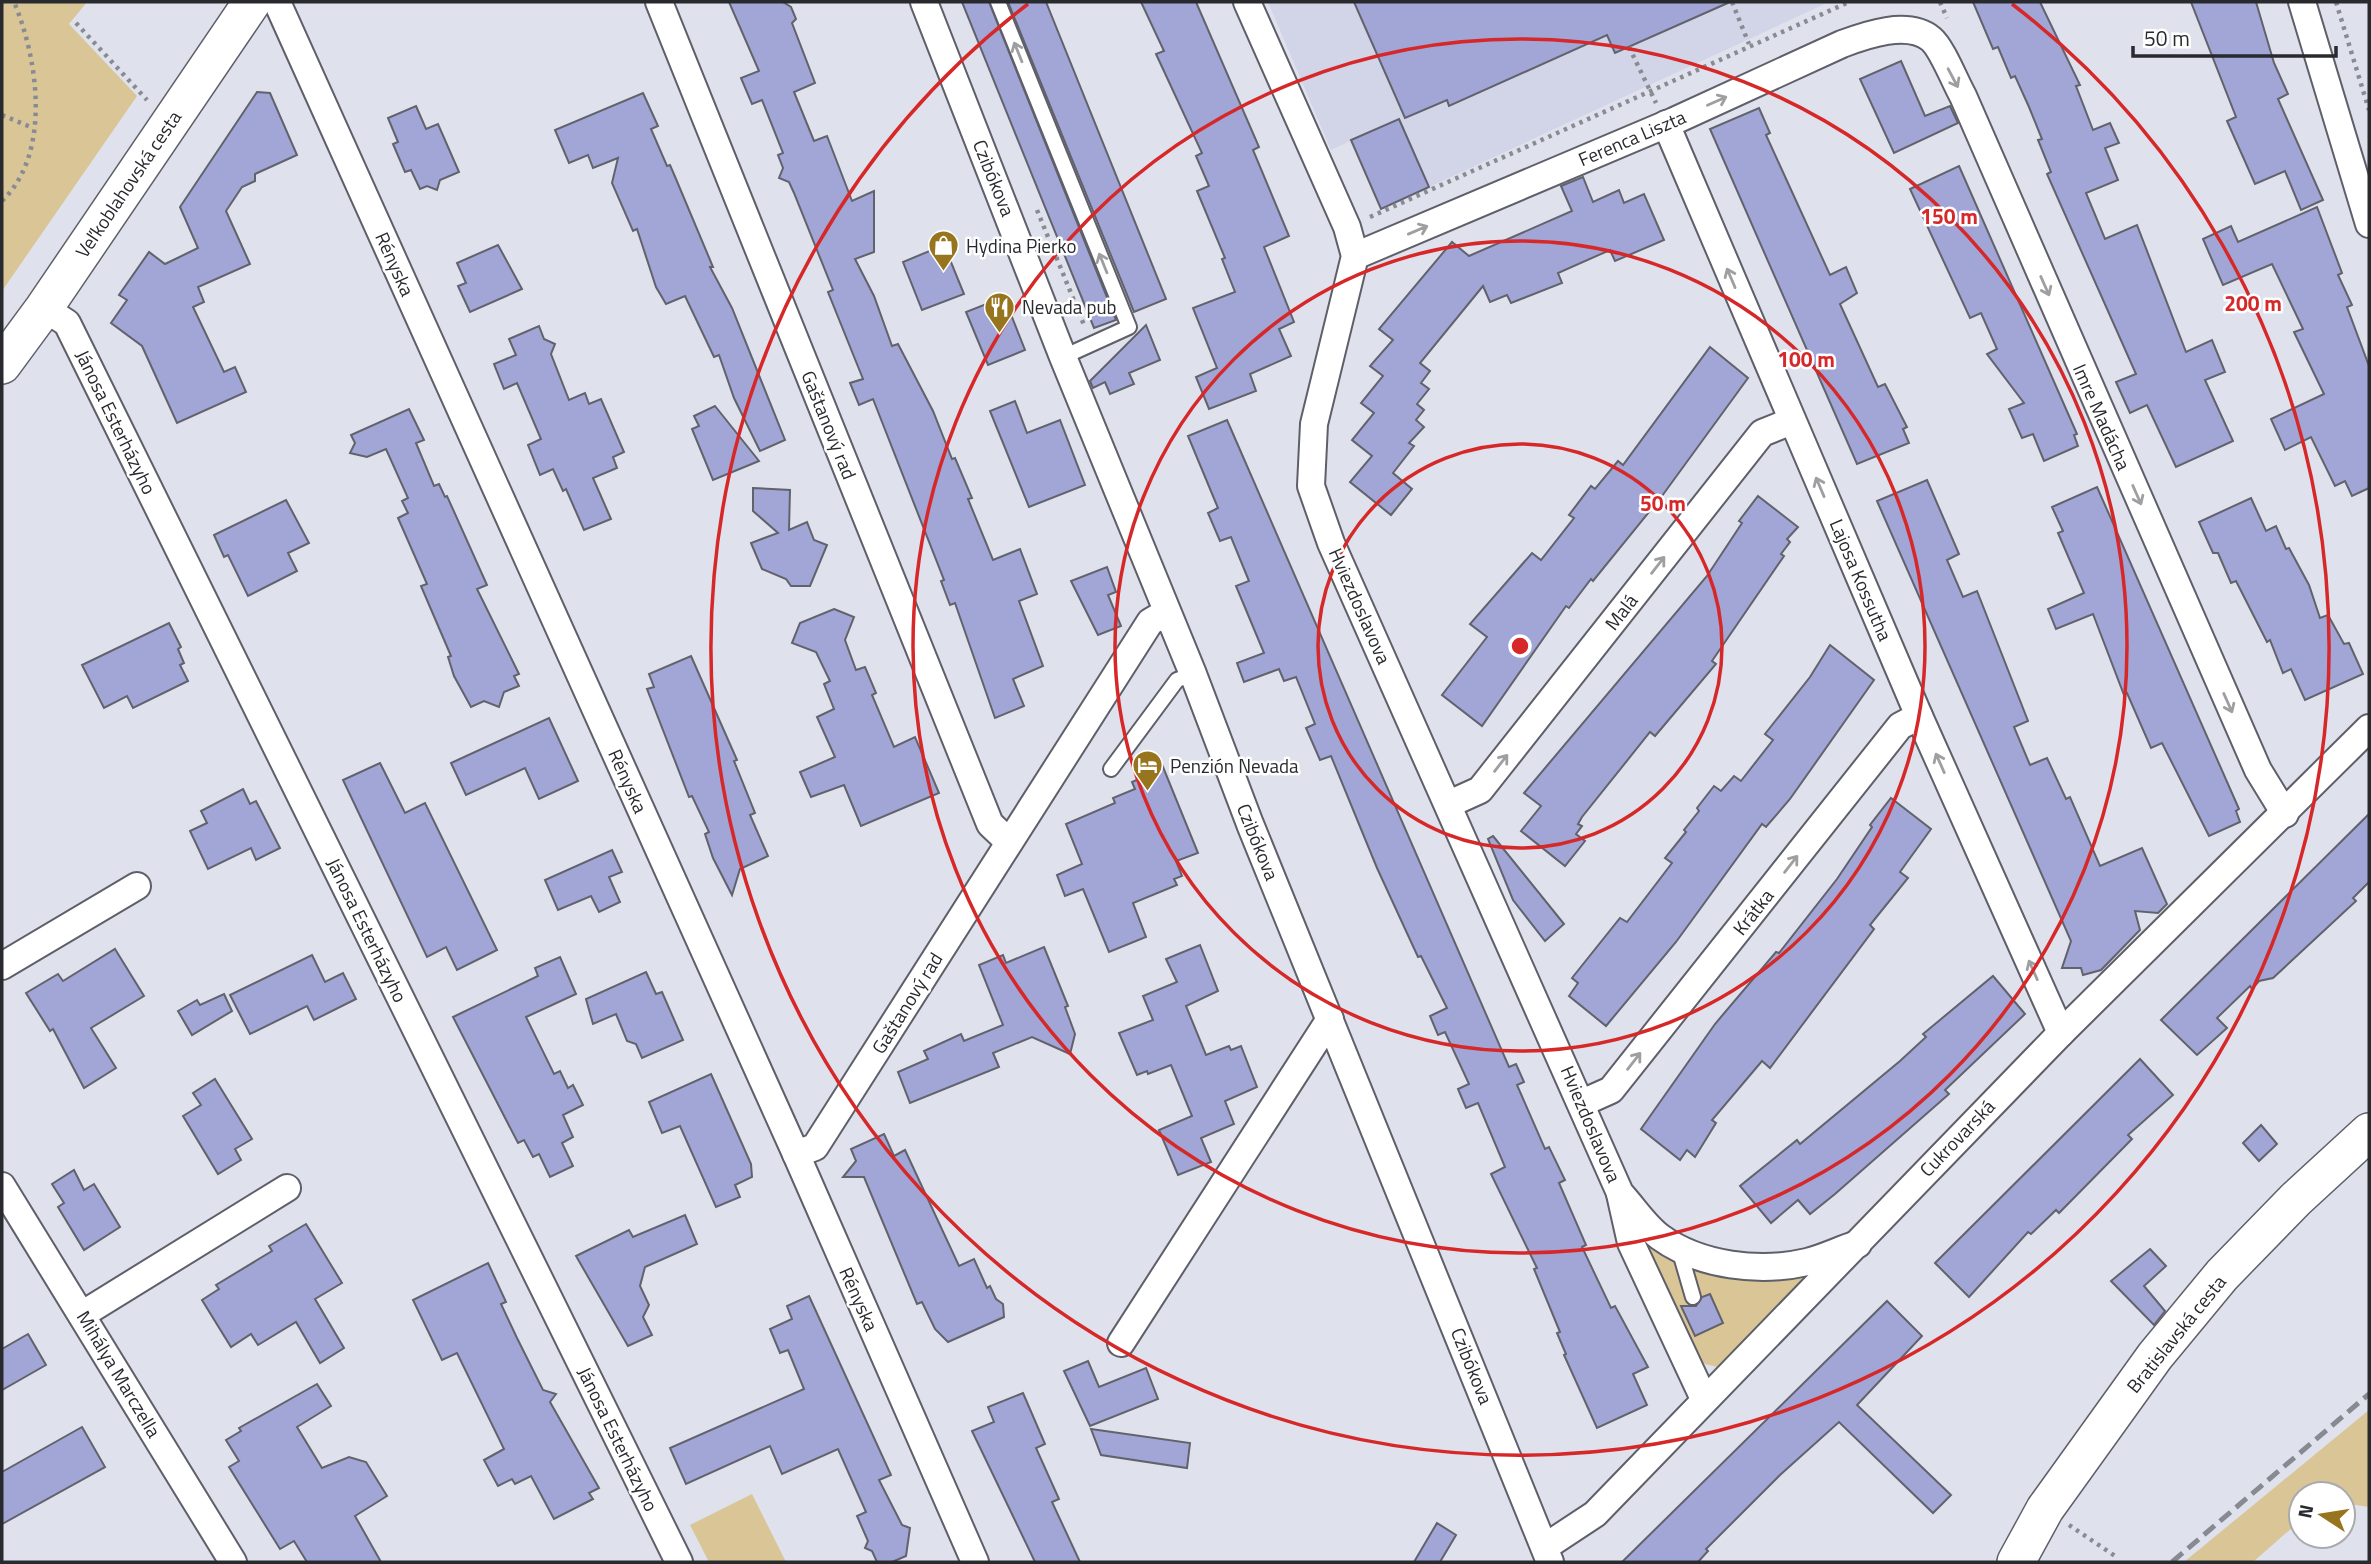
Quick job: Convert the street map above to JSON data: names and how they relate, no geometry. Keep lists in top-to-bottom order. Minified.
{"streets":{"street":["Ferenca Liszta","Czibókova","Veľkoblahovská cesta","Rényska","Imre Madácha","Jánosa Esterházyho","Gaštanový rad","Lajosa Kossutha","Hviezdoslavova","Malá","Krátka","Cukrovarská","Bratislavská cesta","Mihálya Marczella"]},"crossings":[["Ferenca Liszta","Imre Madácha"],["Ferenca Liszta","Lajosa Kossutha"],["Ferenca Liszta","Hviezdoslavova"],["Czibókova","Gaštanový rad"],["Czibókova","Cukrovarská"],["Veľkoblahovská cesta","Jánosa Esterházyho"],["Rényska","Gaštanový rad"],["Imre Madácha","Cukrovarská"],["Lajosa Kossutha","Malá"],["Lajosa Kossutha","Krátka"],["Lajosa Kossutha","Cukrovarská"],["Hviezdoslavova","Malá"],["Hviezdoslavova","Krátka"],["Hviezdoslavova","Cukrovarská"]],"one_way":["Ferenca Liszta","Imre Madácha","Lajosa Kossutha","Malá","Krátka"],"places":{"shop":["Hydina Pierko"],"restaurant":["Nevada pub"],"hotel":["Penzión Nevada"]},"scale_bar":"50 m","north":"left","rings":["150 m","200 m","100 m","50 m"]}
